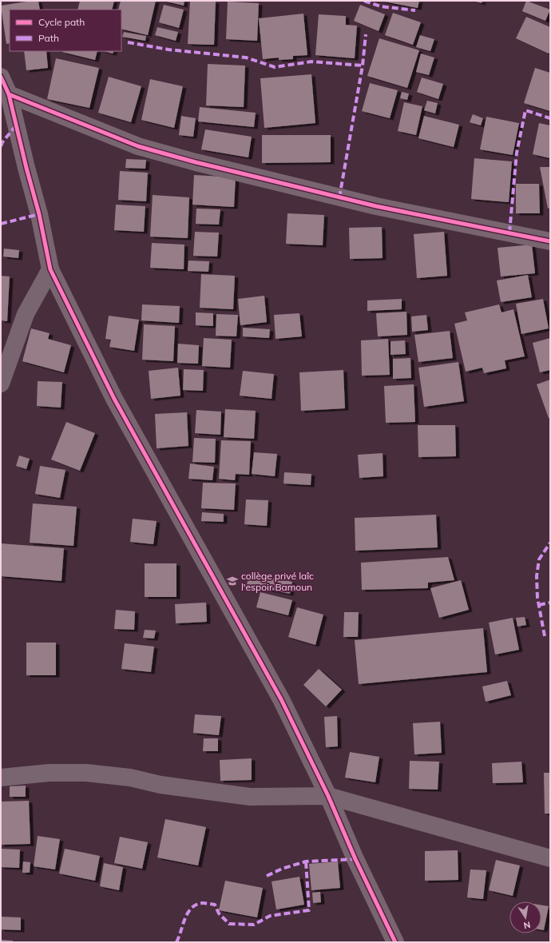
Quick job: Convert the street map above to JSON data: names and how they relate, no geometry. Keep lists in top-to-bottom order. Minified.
{"places":{"school or university":["collège privé laîc l'espoir Bamoun"]},"legend":["Cycle path","Path"],"north":"bottom"}
